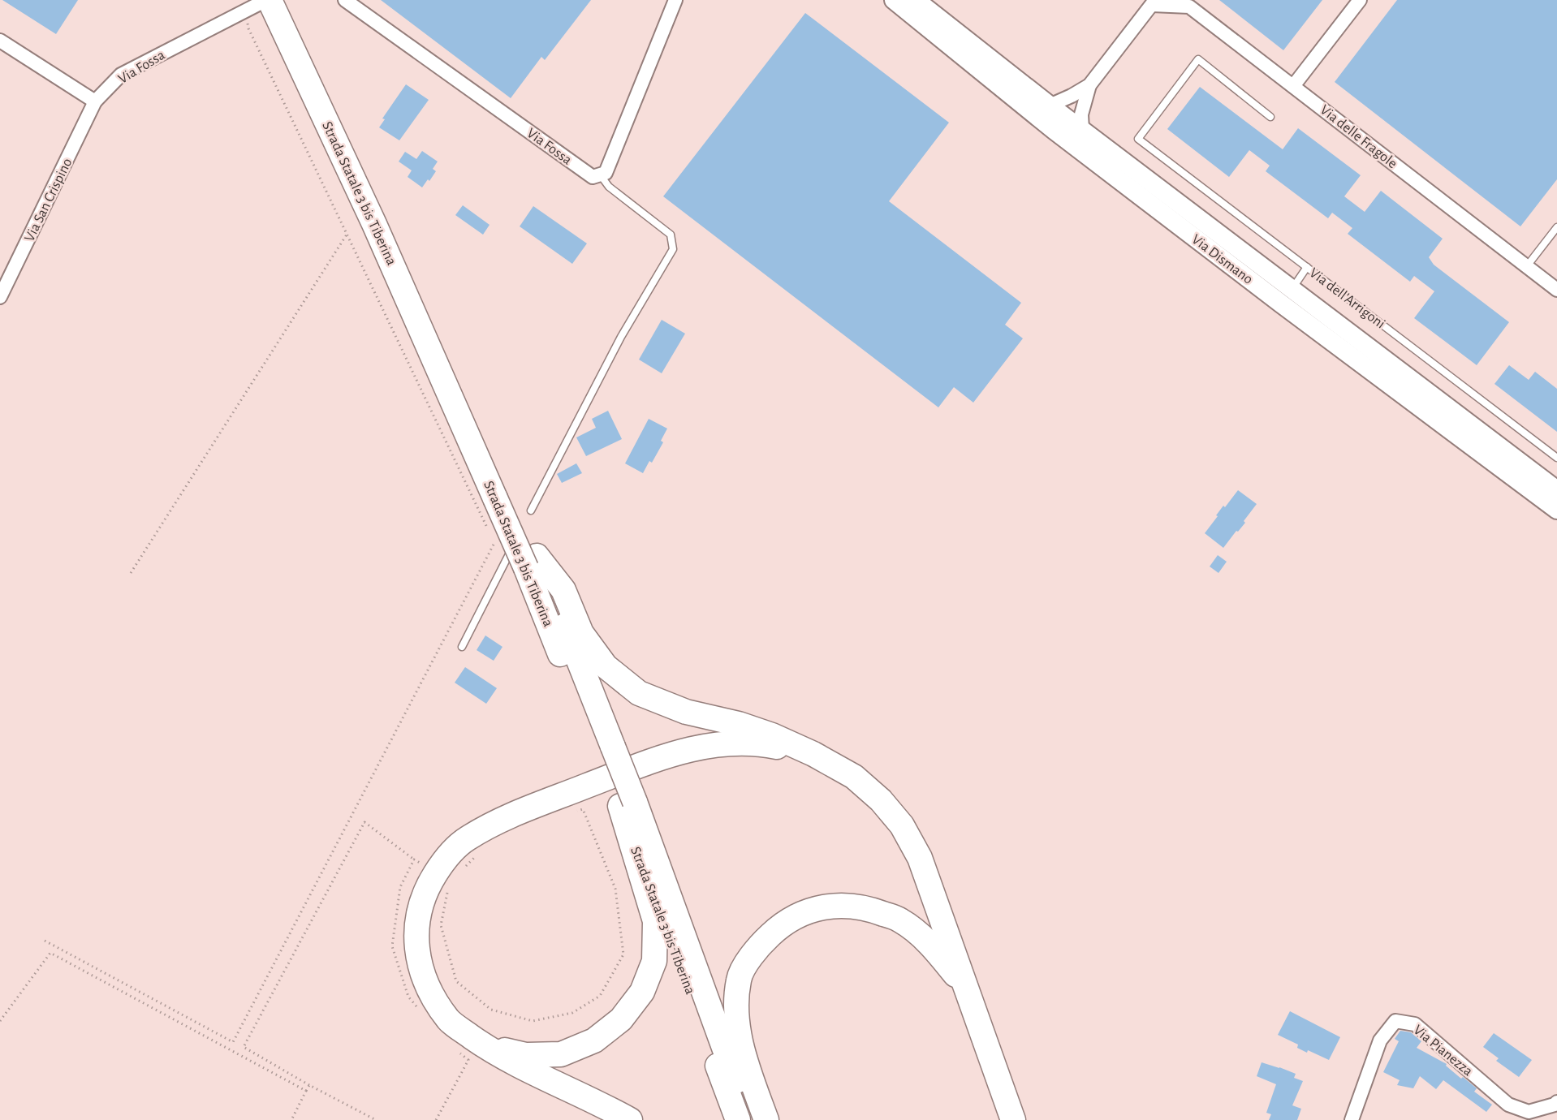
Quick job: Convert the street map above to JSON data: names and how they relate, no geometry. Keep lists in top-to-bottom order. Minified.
{"streets":{"highway":["Strada Statale 3 bis Tiberina"],"main road":["Via Dismano"],"street":["Via Fossa","Via delle Fragole","Via San Crispino","Via Pianezza"],"lane":["Via dell'Arrigoni"]},"crossings":[["Via Fossa","Strada Statale 3 bis Tiberina"],["Via Fossa","Via San Crispino"]]}
